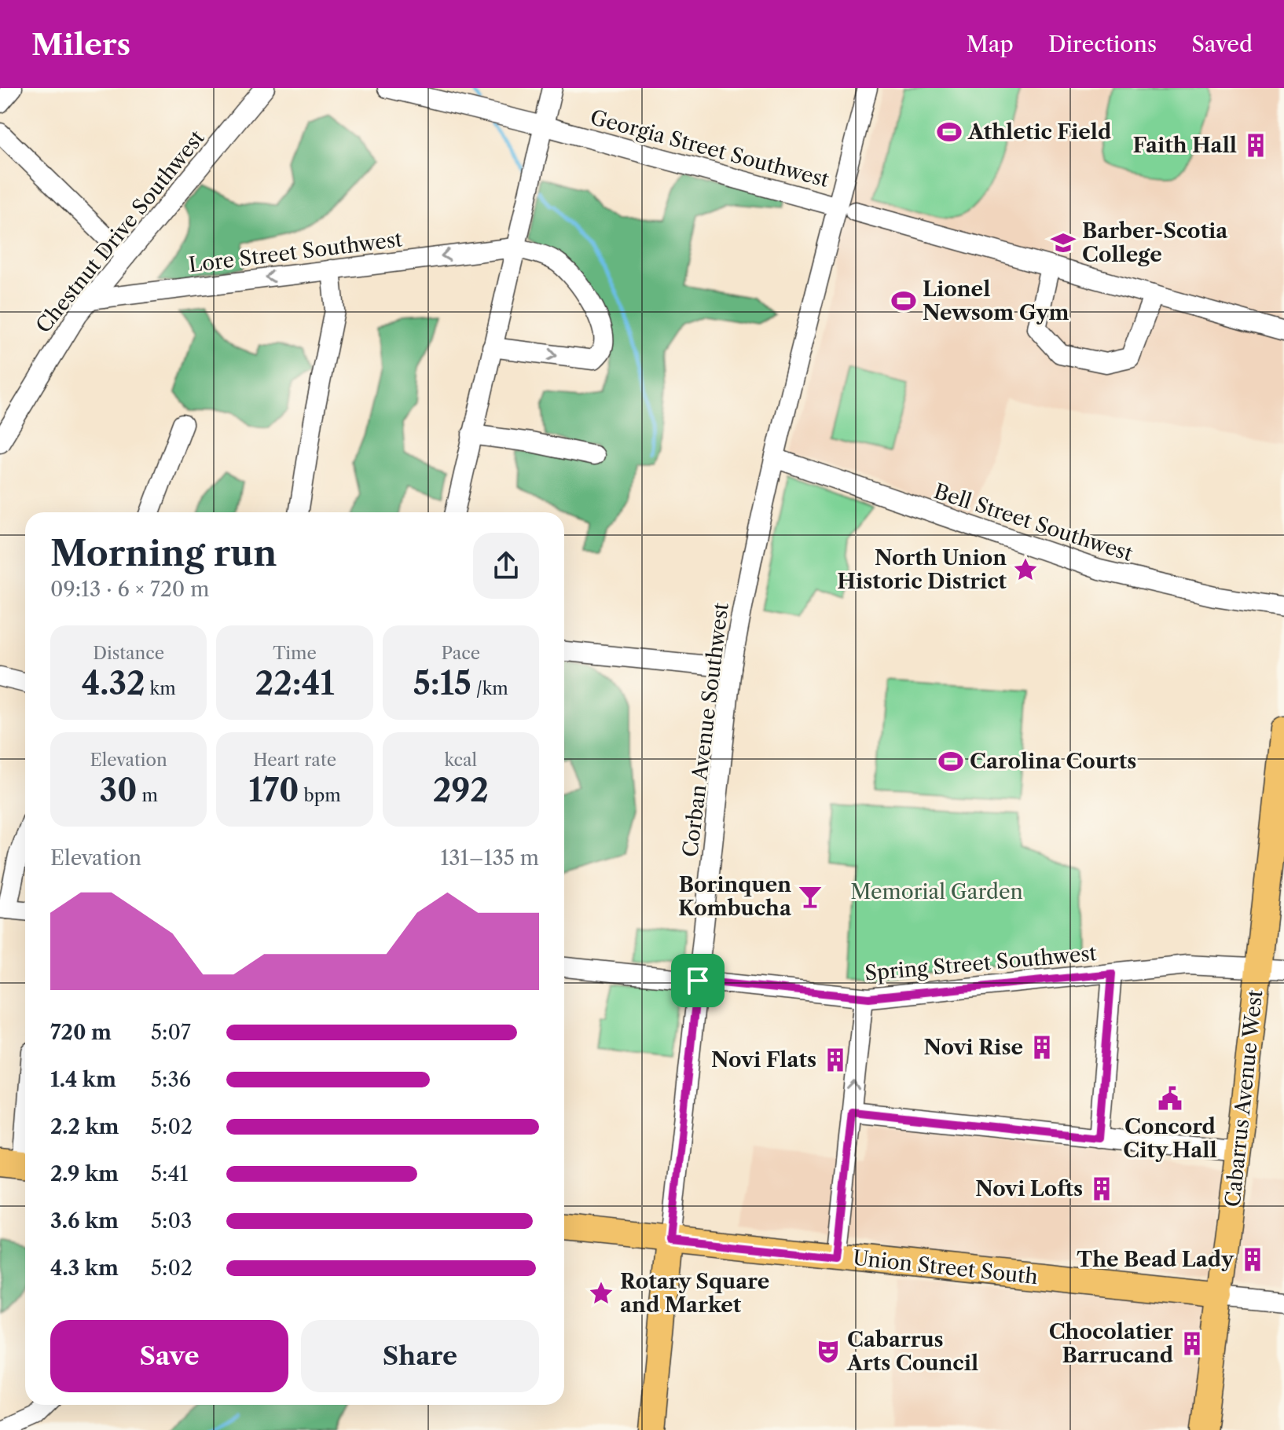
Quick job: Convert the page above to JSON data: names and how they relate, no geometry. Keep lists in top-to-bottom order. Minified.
{"streets":{"main road":["Cabarrus Avenue West","Union Street South"],"street":["Georgia Street Southwest","Chestnut Drive Southwest","Lore Street Southwest","Bell Street Southwest","Corban Avenue Southwest","Spring Street Southwest"]},"crossings":[["Georgia Street Southwest","Corban Avenue Southwest"],["Chestnut Drive Southwest","Lore Street Southwest"],["Bell Street Southwest","Corban Avenue Southwest"],["Corban Avenue Southwest","Spring Street Southwest"],["Corban Avenue Southwest","Union Street South"],["Spring Street Southwest","Cabarrus Avenue West"],["Cabarrus Avenue West","Union Street South"]],"one_way":["Lore Street Southwest"],"parks":["Memorial Garden"],"places":{"sports":["Athletic Field","Lionel Newsom Gym","Carolina Courts"],"building":["Faith Hall","Novi Rise","Novi Flats","Novi Lofts","The Bead Lady","Chocolatier Barrucand"],"school or university":["Barber-Scotia College"],"place":["North Union Historic District","Rotary Square and Market"],"bar":["Borinquen Kombucha"],"public building":["Concord City Hall"],"theatre":["Cabarrus Arts Council"]},"page":{"header":"Milers","nav":["Map","Directions","Saved"],"heading":["Morning run","09:13 · 6 × 720 m"],"stats":[["Distance","4.32 km"],["Time","22:41"],["Pace","5:15 /km"],["Elevation","30 m"],["Heart rate","170 bpm"],["kcal","292"]],"chart":["Elevation","131–135 m"],"list":[{"name":"720 m","note":"5:07"},{"name":"1.4 km","note":"5:36"},{"name":"2.2 km","note":"5:02"},{"name":"2.9 km","note":"5:41"},{"name":"3.6 km","note":"5:03"},{"name":"4.3 km","note":"5:02"}],"buttons":["Save","Share"]}}
